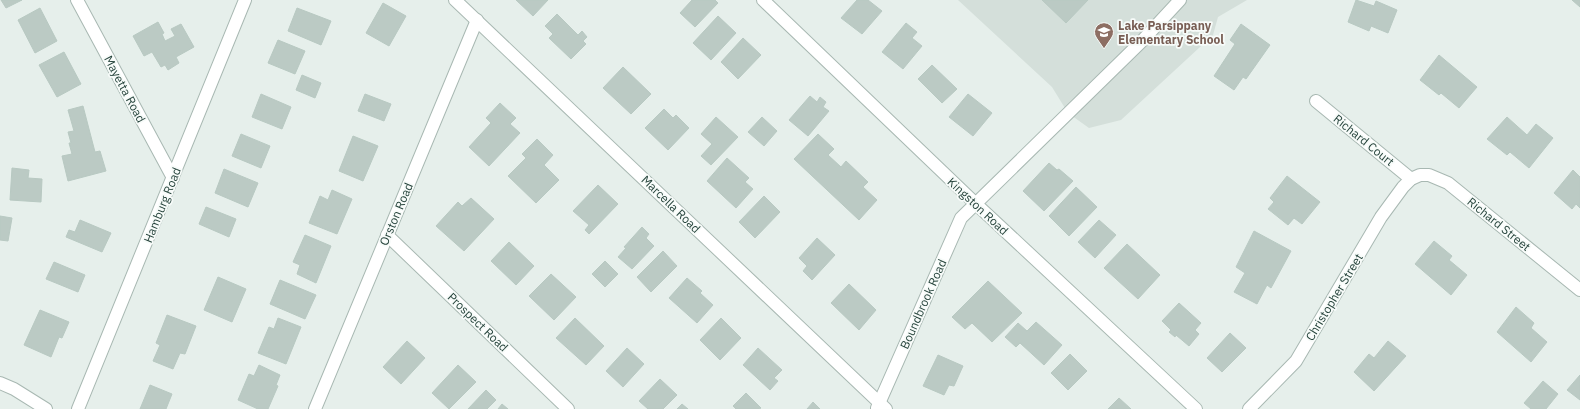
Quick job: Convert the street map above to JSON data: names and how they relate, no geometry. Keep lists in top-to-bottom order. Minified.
{"streets":{"street":["Mayetta Road","Richard Court","Marcella Road","Hamburg Road","Kingston Road","Orston Road","Richard Street","Christopher Street","Boundbrook Road","Prospect Road"]},"crossings":[["Mayetta Road","Hamburg Road"],["Richard Court","Richard Street"],["Richard Court","Christopher Street"],["Marcella Road","Orston Road"],["Marcella Road","Boundbrook Road"],["Kingston Road","Boundbrook Road"],["Orston Road","Prospect Road"],["Richard Street","Christopher Street"]],"places":{"school or university":["Lake Parsippany Elementary School"]}}
